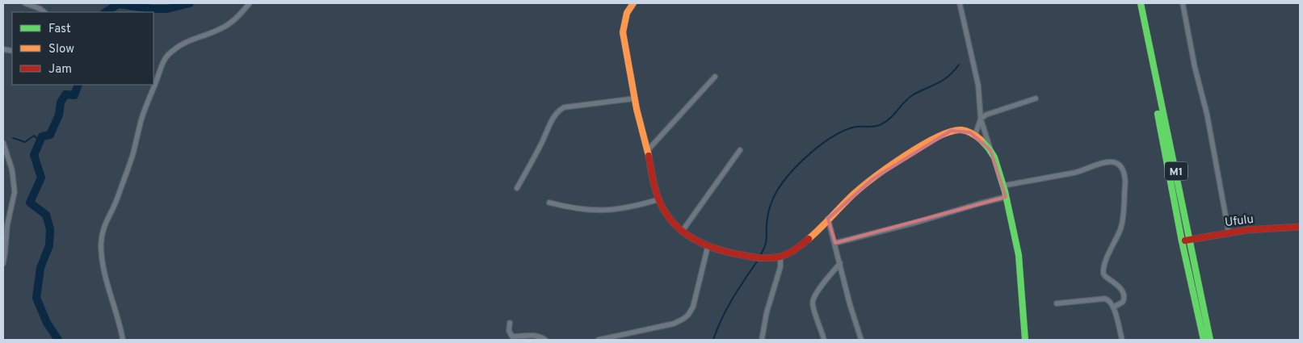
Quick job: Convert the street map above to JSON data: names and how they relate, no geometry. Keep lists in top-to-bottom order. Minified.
{"streets":{"main road":["M1","Ufulu"]},"crossings":[["M1","Ufulu"]],"legend":["Fast","Slow","Jam"]}
